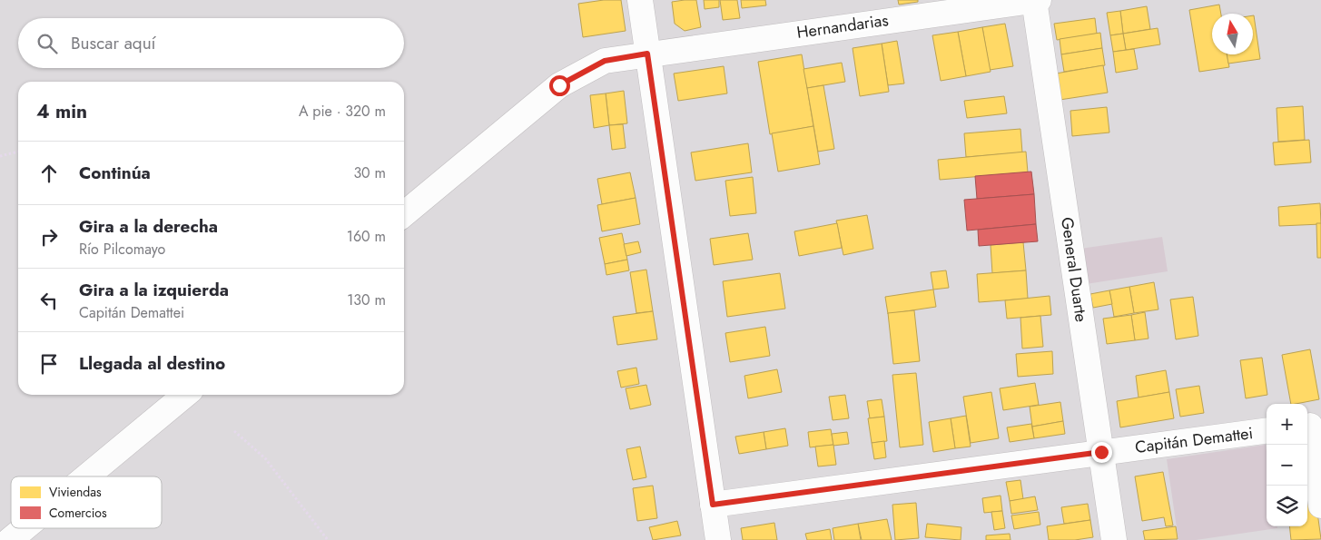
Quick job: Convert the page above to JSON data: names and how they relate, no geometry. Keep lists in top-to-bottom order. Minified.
{"streets":{"street":["Hernandarias","General Duarte","Capitán Demattei"]},"crossings":[["Hernandarias","General Duarte"],["General Duarte","Capitán Demattei"]],"legend":["Viviendas","Comercios"],"north":"top","page":{"search":"Buscar aquí","heading":["4 min","A pie · 320 m"],"list":[["Continúa","30 m"],["Gira a la derecha","Río Pilcomayo","160 m"],["Gira a la izquierda","Capitán Demattei","130 m"],"Llegada al destino"],"map_buttons":["+","−"]}}
